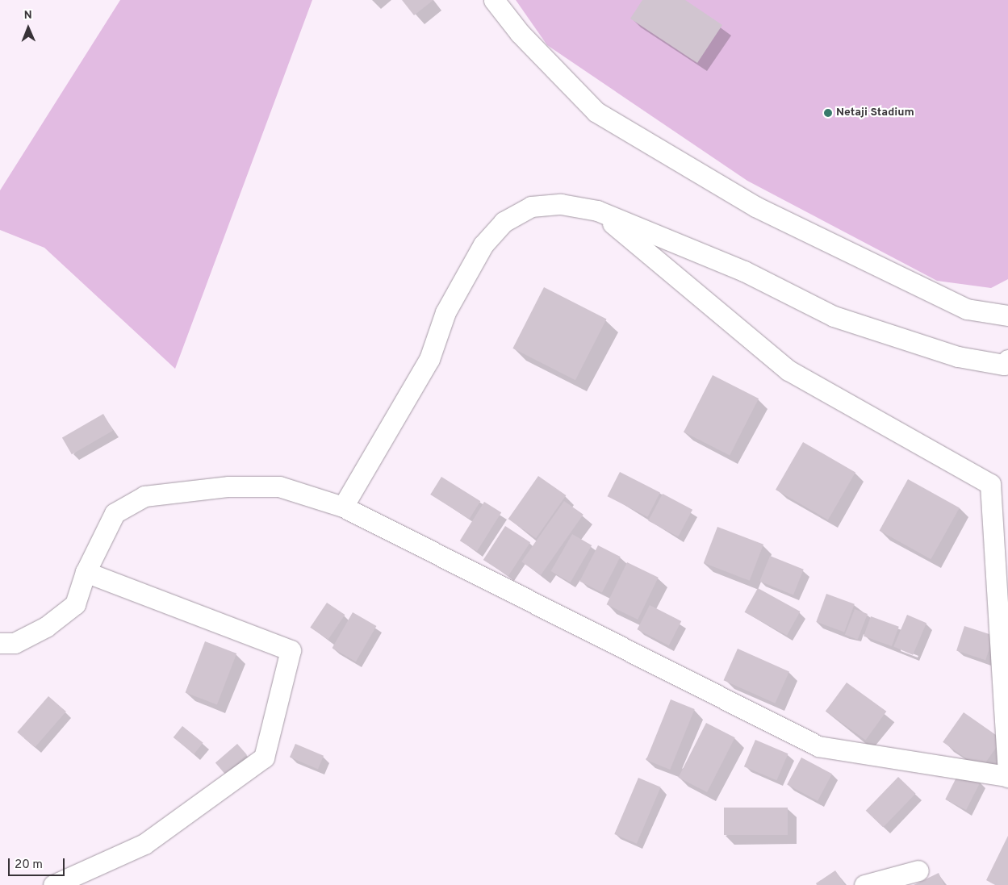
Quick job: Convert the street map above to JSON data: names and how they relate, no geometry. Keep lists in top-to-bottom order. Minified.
{"places":["Netaji Stadium"],"scale_bar":"20 m","north":"top"}
